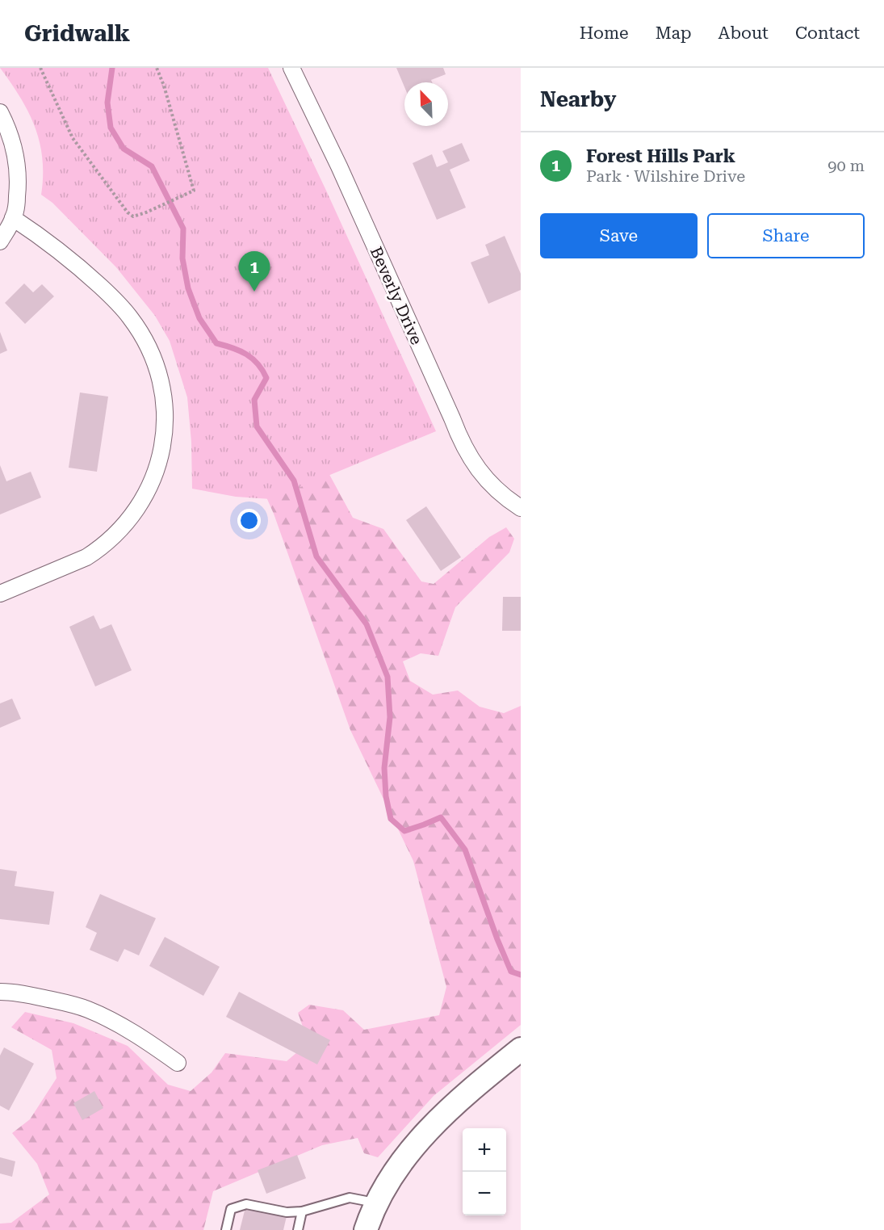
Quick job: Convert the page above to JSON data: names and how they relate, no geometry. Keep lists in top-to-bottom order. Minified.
{"streets":{"street":["Beverly Drive"]},"north":"top left","page":{"header":"Gridwalk","nav":["Home","Map","About","Contact"],"heading":"Nearby","list":[{"mark":"1","name":"Forest Hills Park","note":"Park · Wilshire Drive","value":"90 m"}],"buttons":["Save","Share"],"pins":"1","map_buttons":["+","−"]}}
